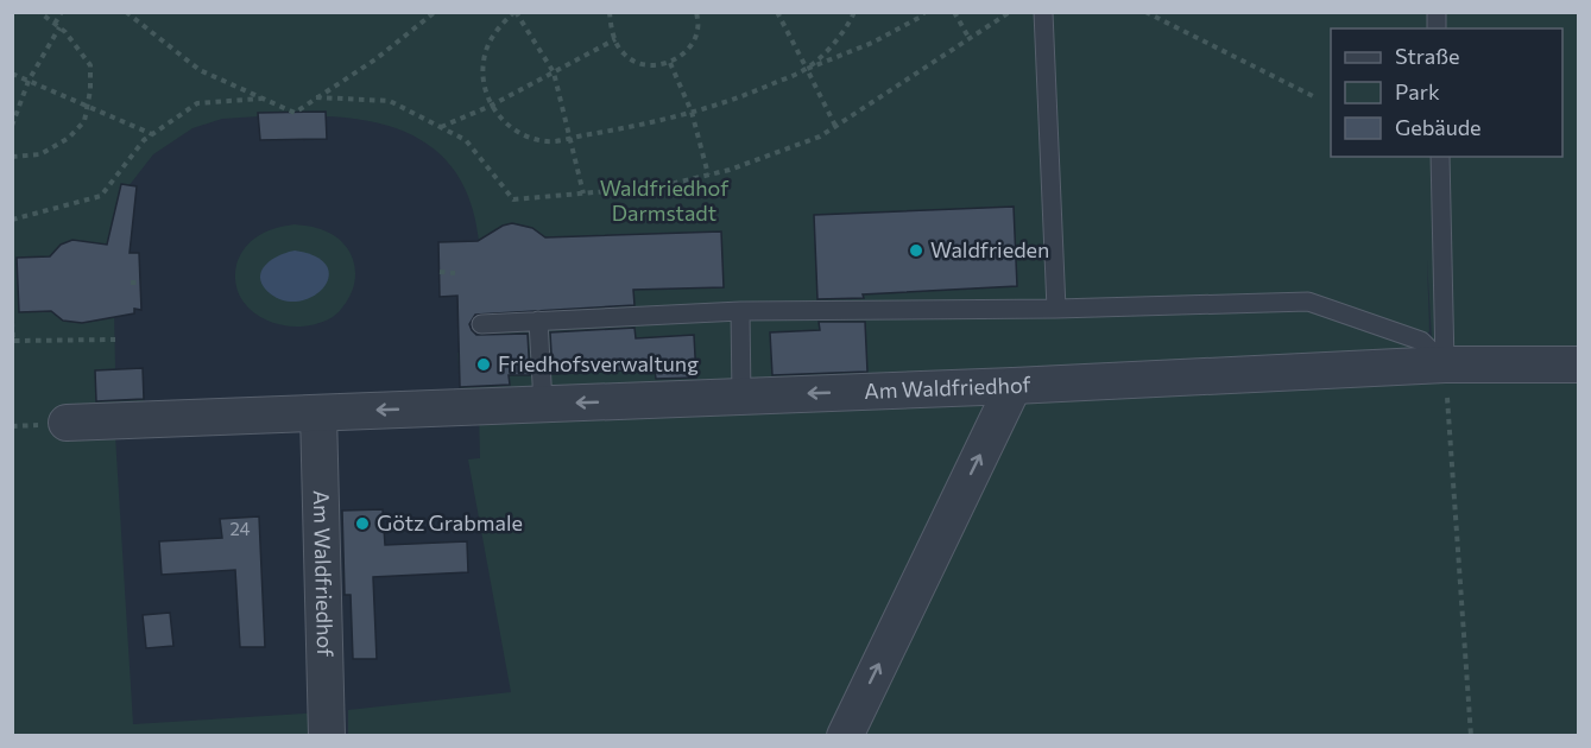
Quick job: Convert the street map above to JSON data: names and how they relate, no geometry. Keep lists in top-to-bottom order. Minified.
{"streets":{"street":["Am Waldfriedhof"]},"one_way":["Am Waldfriedhof"],"parks":["Waldfriedhof Darmstadt"],"places":["Waldfrieden","Friedhofsverwaltung","Götz Grabmale"],"house_numbers":["24"],"legend":["Straße","Park","Gebäude"]}
